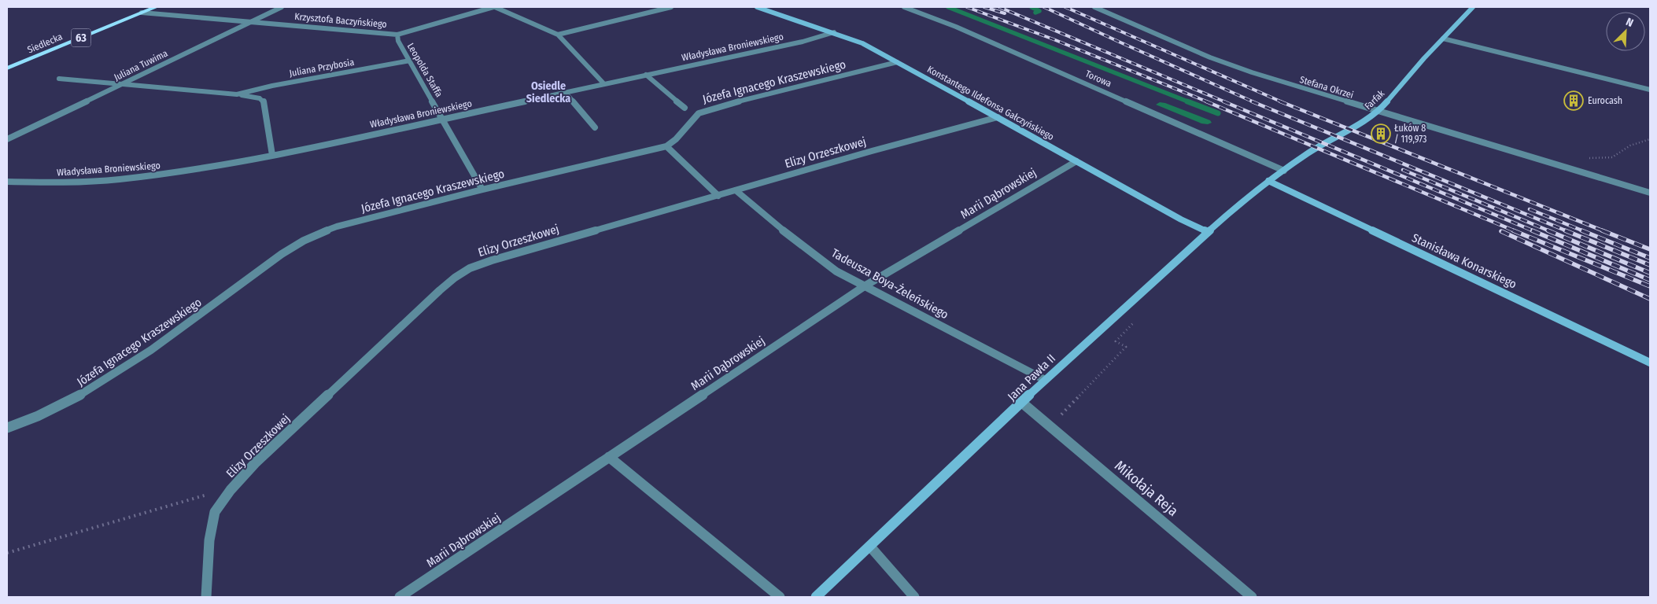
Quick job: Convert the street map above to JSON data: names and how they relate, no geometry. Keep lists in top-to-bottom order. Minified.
{"streets":{"main road":["63","Siedlecka"],"street":["Krzysztofa Baczyńskiego","Władysława Broniewskiego","Juliana Tuwima","Juliana Przybosia","Leopolda Staffa","Torowa","Józefa Ignacego Kraszewskiego","Stefana Okrzei","Farfak","Konstantego Ildefonsa Gałczyńskiego","Elizy Orzeszkowej","Marii Dąbrowskiej","Stanisława Konarskiego","Tadeusza Boya-Żeleńskiego","Jana Pawła II","Mikołaja Reja"]},"crossings":[["Krzysztofa Baczyńskiego","Siedlecka"],["Krzysztofa Baczyńskiego","Juliana Tuwima"],["Krzysztofa Baczyńskiego","Leopolda Staffa"],["Władysława Broniewskiego","Juliana Przybosia"],["Władysława Broniewskiego","Leopolda Staffa"],["Władysława Broniewskiego","Konstantego Ildefonsa Gałczyńskiego"],["Juliana Tuwima","Juliana Przybosia"],["Juliana Przybosia","Leopolda Staffa"],["Leopolda Staffa","Józefa Ignacego Kraszewskiego"],["Torowa","Farfak"],["Józefa Ignacego Kraszewskiego","Konstantego Ildefonsa Gałczyńskiego"],["Stefana Okrzei","Farfak"],["Farfak","Stanisława Konarskiego"],["Farfak","Jana Pawła II"],["Konstantego Ildefonsa Gałczyńskiego","Elizy Orzeszkowej"],["Konstantego Ildefonsa Gałczyńskiego","Marii Dąbrowskiej"],["Konstantego Ildefonsa Gałczyńskiego","Jana Pawła II"],["Elizy Orzeszkowej","Tadeusza Boya-Żeleńskiego"],["Marii Dąbrowskiej","Tadeusza Boya-Żeleńskiego"],["Stanisława Konarskiego","Jana Pawła II"],["Tadeusza Boya-Żeleńskiego","Jana Pawła II"],["Jana Pawła II","Mikołaja Reja"]],"districts":["Osiedle Siedlecka"],"places":{"building":["Eurocash","Łuków 8 / 119,973"]},"north":"top right"}
